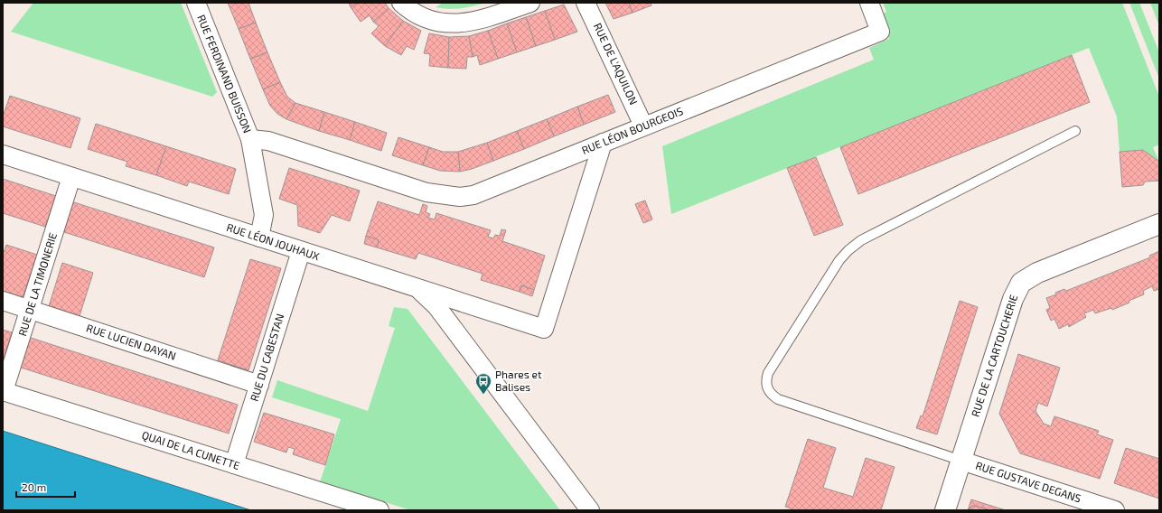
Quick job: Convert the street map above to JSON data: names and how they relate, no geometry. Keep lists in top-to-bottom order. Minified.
{"streets":{"street":["RUE DE L'AQUILON","RUE FERDINAND BUISSON","RUE LÉON BOURGEOIS","RUE LÉON JOUHAUX","RUE DE LA TIMONERIE","RUE LUCIEN DAYAN","RUE DE LA CARTOUCHERIE","RUE DU CABESTAN","QUAI DE LA CUNETTE","RUE GUSTAVE DEGANS"]},"crossings":[["RUE DE L'AQUILON","RUE LÉON BOURGEOIS"],["RUE FERDINAND BUISSON","RUE LÉON BOURGEOIS"],["RUE LÉON BOURGEOIS","RUE LÉON JOUHAUX"],["RUE LÉON JOUHAUX","RUE DE LA TIMONERIE"],["RUE LÉON JOUHAUX","RUE DU CABESTAN"],["RUE DE LA TIMONERIE","RUE LUCIEN DAYAN"],["RUE DE LA TIMONERIE","QUAI DE LA CUNETTE"],["RUE LUCIEN DAYAN","RUE DU CABESTAN"],["RUE DE LA CARTOUCHERIE","RUE GUSTAVE DEGANS"],["RUE DU CABESTAN","QUAI DE LA CUNETTE"]],"places":{"bus stop":["Phares et Balises"]},"scale_bar":"20 m"}
